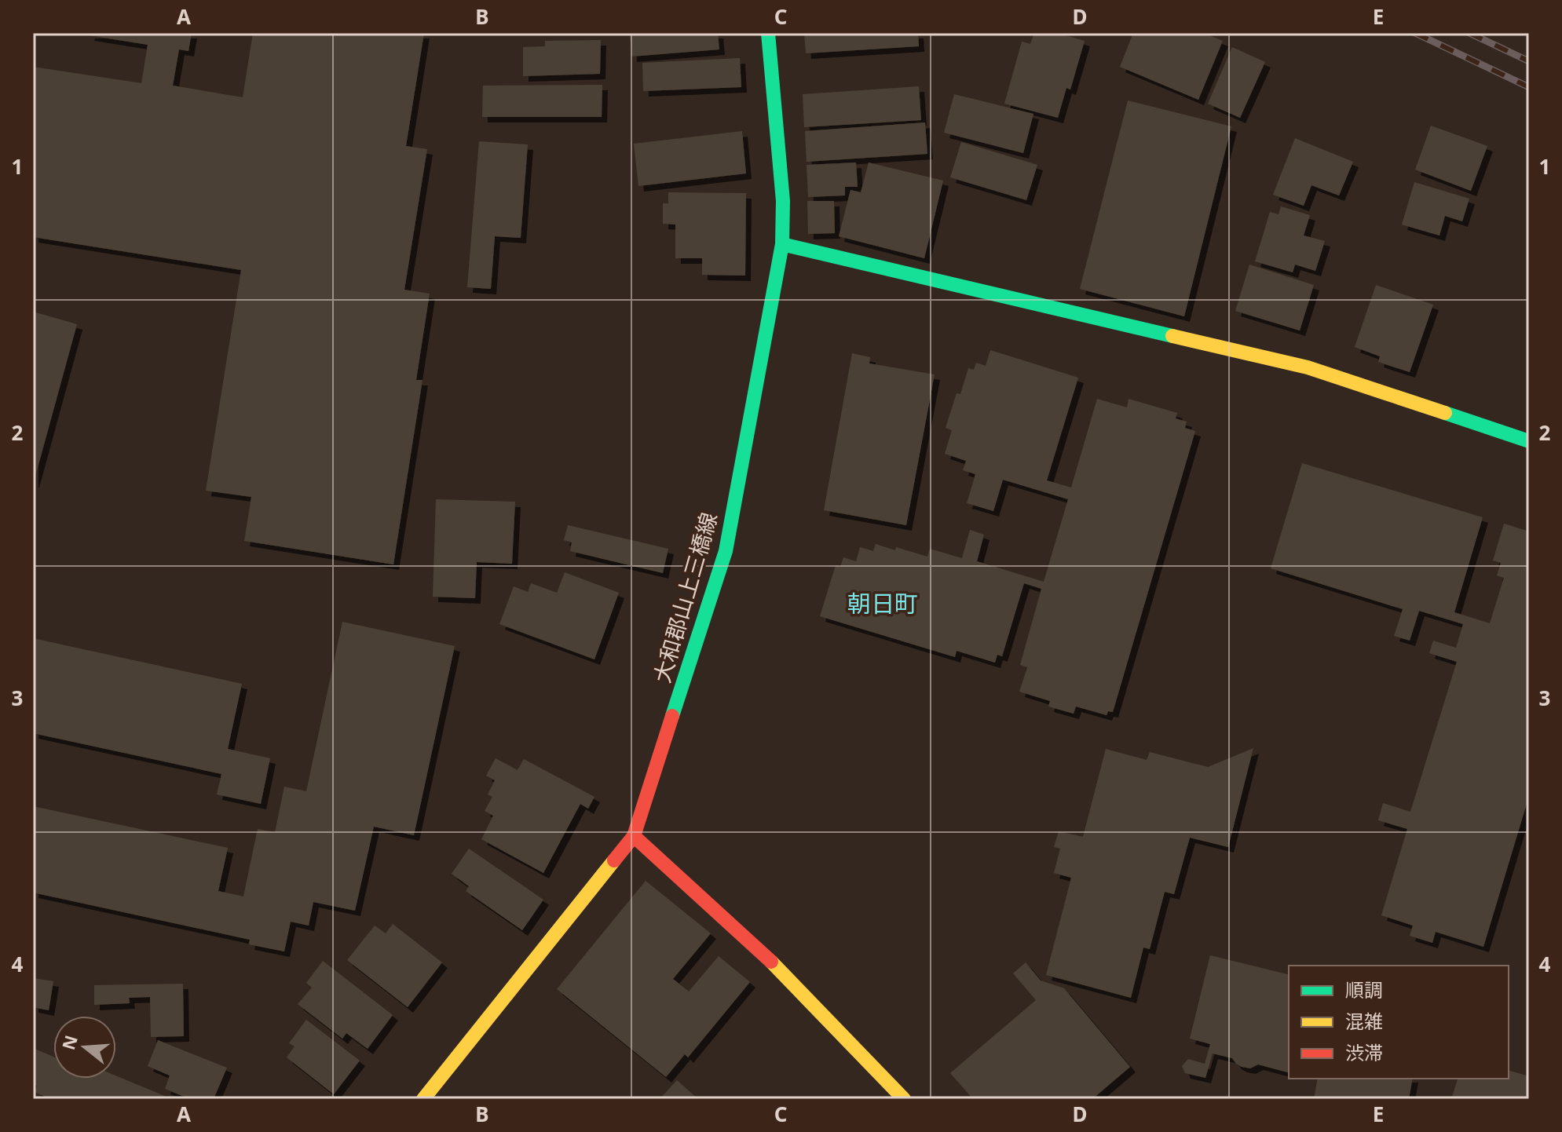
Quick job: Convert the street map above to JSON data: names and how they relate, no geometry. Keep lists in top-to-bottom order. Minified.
{"streets":{"main road":["大和郡山上三橋線"]},"districts":["朝日町"],"legend":["順調","混雑","渋滞"],"north":"left","grid":{"columns":["A","B","C","D","E"],"rows":["1","2","3","4"]}}
